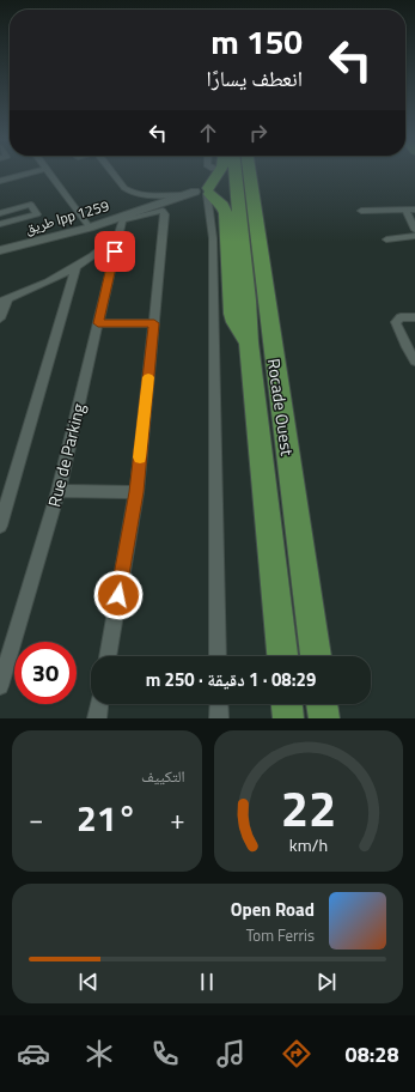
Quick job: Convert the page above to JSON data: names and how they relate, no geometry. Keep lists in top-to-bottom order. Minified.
{"streets":{"highway":["Rocade Ouest"],"street":["طريق lpp 1259","Rue de Parking"]},"page":{"turn":["150 m","انعطف يسارًا"],"limit":"30","trip":"08:29 · 1 دقيقة · 250 m","tile":"التكييف","heat":["−","21°","+"],"song":["Open Road","Tom Ferris"],"tabs":"08:28","gauge":["22","km/h"]}}
